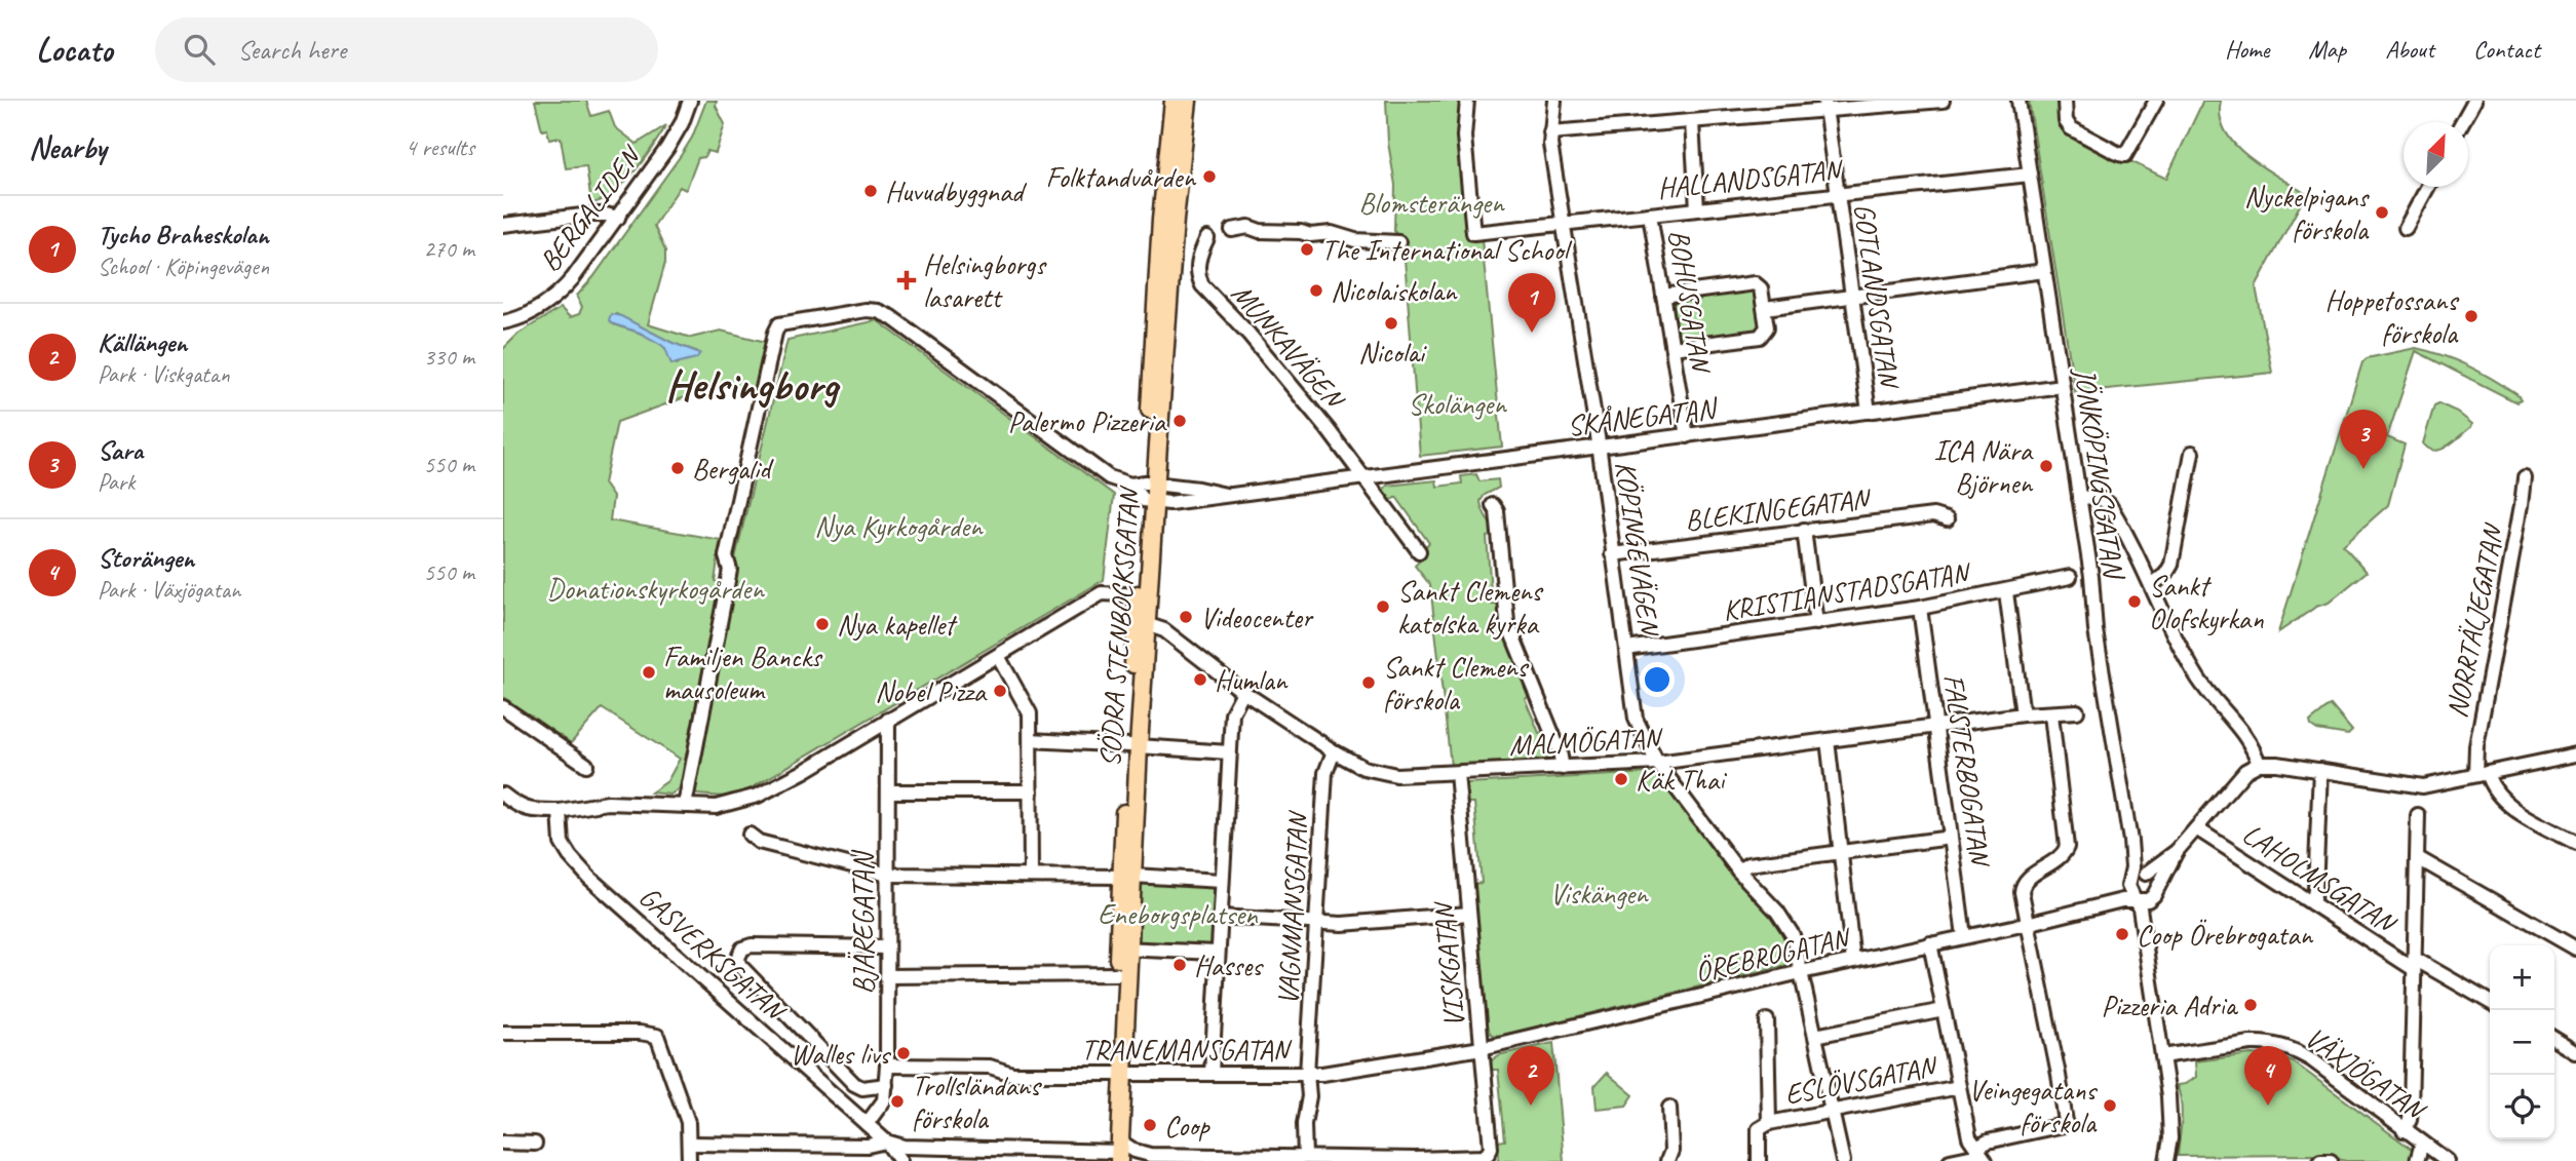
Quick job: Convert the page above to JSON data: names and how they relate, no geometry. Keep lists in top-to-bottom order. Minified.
{"streets":{"main road":["SÖDRA STENBOCKSGATAN"],"street":["HALLANDSGATAN","BERGALIDEN","GOTLANDSGATAN","BOHUSGATAN","MUNKAVÄGEN","SKÅNEGATAN","JÖNKÖPINGSGATAN","BLEKINGEGATAN","KÖPINGEVÄGEN","KRISTIANSTADSGATAN","NORRTÄLJEGATAN","MALMÖGATAN","FALSTERBOGATAN","LAHOLMSGATAN","VAGNMANSGATAN","BJÄREGATAN","GASVERKSGATAN","ÖREBROGATAN","VISKGATAN","TRANEMANSGATAN","VÄXJÖGATAN","ESLÖVSGATAN"]},"crossings":[["HALLANDSGATAN","GOTLANDSGATAN"],["HALLANDSGATAN","BOHUSGATAN"],["HALLANDSGATAN","JÖNKÖPINGSGATAN"],["HALLANDSGATAN","KÖPINGEVÄGEN"],["GOTLANDSGATAN","SKÅNEGATAN"],["BOHUSGATAN","SKÅNEGATAN"],["MUNKAVÄGEN","SKÅNEGATAN"],["SKÅNEGATAN","JÖNKÖPINGSGATAN"],["SKÅNEGATAN","KÖPINGEVÄGEN"],["SKÅNEGATAN","SÖDRA STENBOCKSGATAN"],["JÖNKÖPINGSGATAN","ÖREBROGATAN"],["JÖNKÖPINGSGATAN","VÄXJÖGATAN"],["BLEKINGEGATAN","KÖPINGEVÄGEN"],["KÖPINGEVÄGEN","KRISTIANSTADSGATAN"],["KÖPINGEVÄGEN","MALMÖGATAN"],["KÖPINGEVÄGEN","ÖREBROGATAN"],["KÖPINGEVÄGEN","ESLÖVSGATAN"],["KRISTIANSTADSGATAN","FALSTERBOGATAN"],["SÖDRA STENBOCKSGATAN","MALMÖGATAN"],["SÖDRA STENBOCKSGATAN","TRANEMANSGATAN"],["MALMÖGATAN","FALSTERBOGATAN"],["MALMÖGATAN","VAGNMANSGATAN"],["MALMÖGATAN","VISKGATAN"],["FALSTERBOGATAN","ÖREBROGATAN"],["LAHOLMSGATAN","ÖREBROGATAN"],["VAGNMANSGATAN","TRANEMANSGATAN"],["BJÄREGATAN","GASVERKSGATAN"],["BJÄREGATAN","TRANEMANSGATAN"],["ÖREBROGATAN","VISKGATAN"],["ÖREBROGATAN","TRANEMANSGATAN"],["VISKGATAN","TRANEMANSGATAN"]],"districts":["Helsingborg"],"parks":["Blomsterängen","Skolängen","Nya Kyrkogården","Donationskyrkogården","Viskängen","Eneborgsplatsen"],"places":{"other":["Folktandvården","Huvudbyggnad","Nyckelpigans förskola","The International School","Nicolaiskolan","Hoppetossans förskola","Nicolai","Palermo Pizzeria","ICA Nära Björnen","Bergalid","Sankt Olofskyrkan","Sankt Clemens katolska kyrka","Videocenter","Nya kapellet","Familjen Bancks mausoleum","Humlan","Sankt Clemens förskola","Nobel Pizza","Käk Thai","Coop Örebrogatan","Hasses","Pizzeria Adria","Walles livs","Trollsländans förskola","Veingegatans förskola","Coop"],"health":["Helsingborgs lasarett"]},"north":"top right","page":{"header":"Locato","search":"Search here","nav":["Home","Map","About","Contact"],"heading":["Nearby","4 results"],"list":[{"mark":"1","name":"Tycho Braheskolan","note":"School · Köpingevägen","value":"270 m"},{"mark":"2","name":"Källängen","note":"Park · Viskgatan","value":"330 m"},{"mark":"3","name":"Sara","note":"Park","value":"550 m"},{"mark":"4","name":"Storängen","note":"Park · Växjögatan","value":"550 m"}],"pins":["1","3","2","4"],"map_buttons":["+","−"]}}
